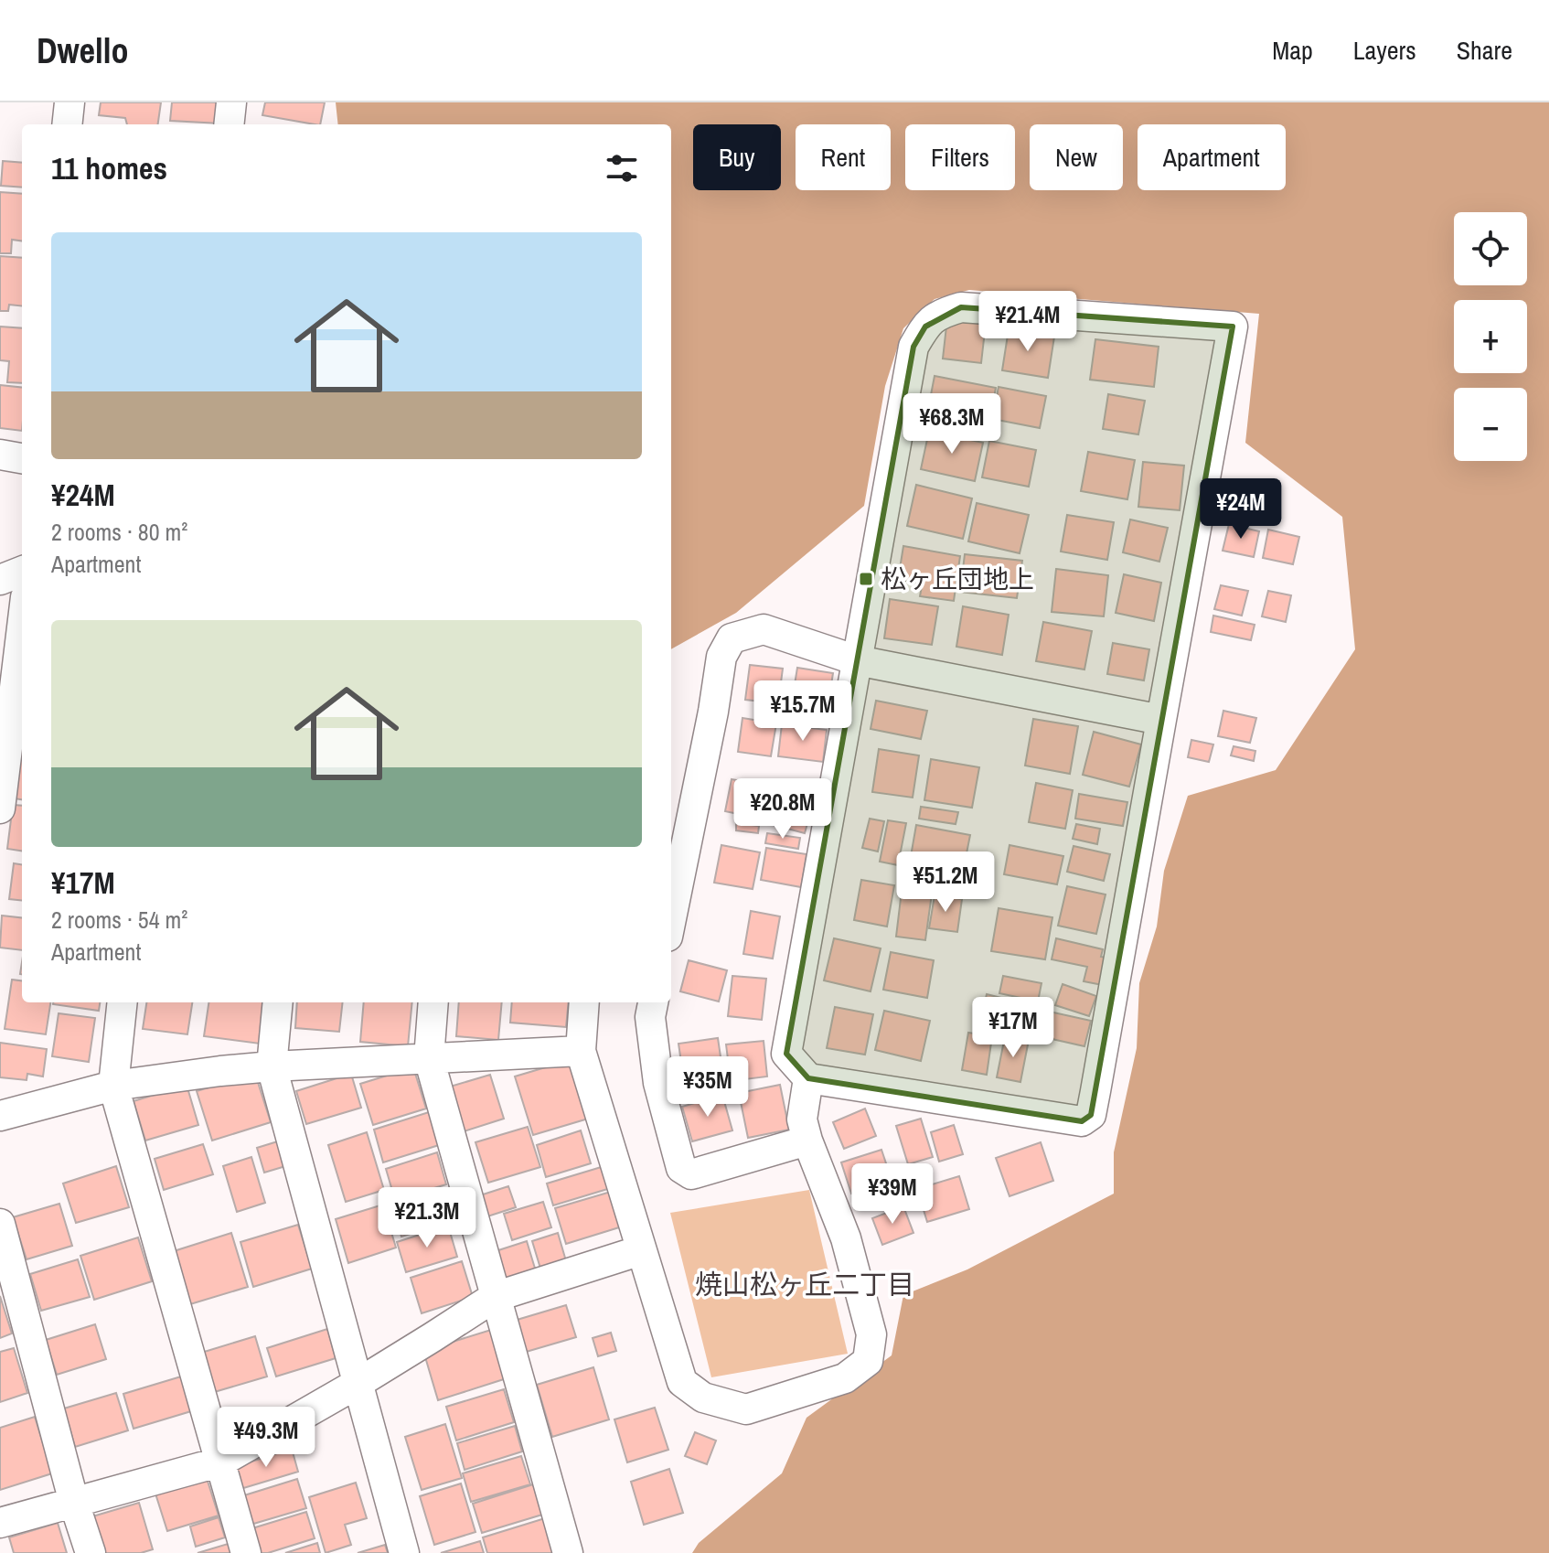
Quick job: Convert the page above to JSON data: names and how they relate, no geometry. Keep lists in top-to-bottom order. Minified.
{"districts":["焼山松ヶ丘二丁目"],"places":{"transit":["松ヶ丘団地上"]},"page":{"header":"Dwello","nav":["Map","Layers","Share"],"chip":["Buy","Rent","Filters","New","Apartment"],"heading":"11 homes","map_buttons":["+","−"],"list":[{"name":"¥24M","note":"2 rooms · 80 m² · Apartment"},{"name":"¥17M","note":"2 rooms · 54 m² · Apartment"}],"price":["¥21.4M","¥68.3M","¥24M","¥15.7M","¥20.8M","¥51.2M","¥17M","¥35M","¥39M","¥21.3M","¥49.3M"]}}
